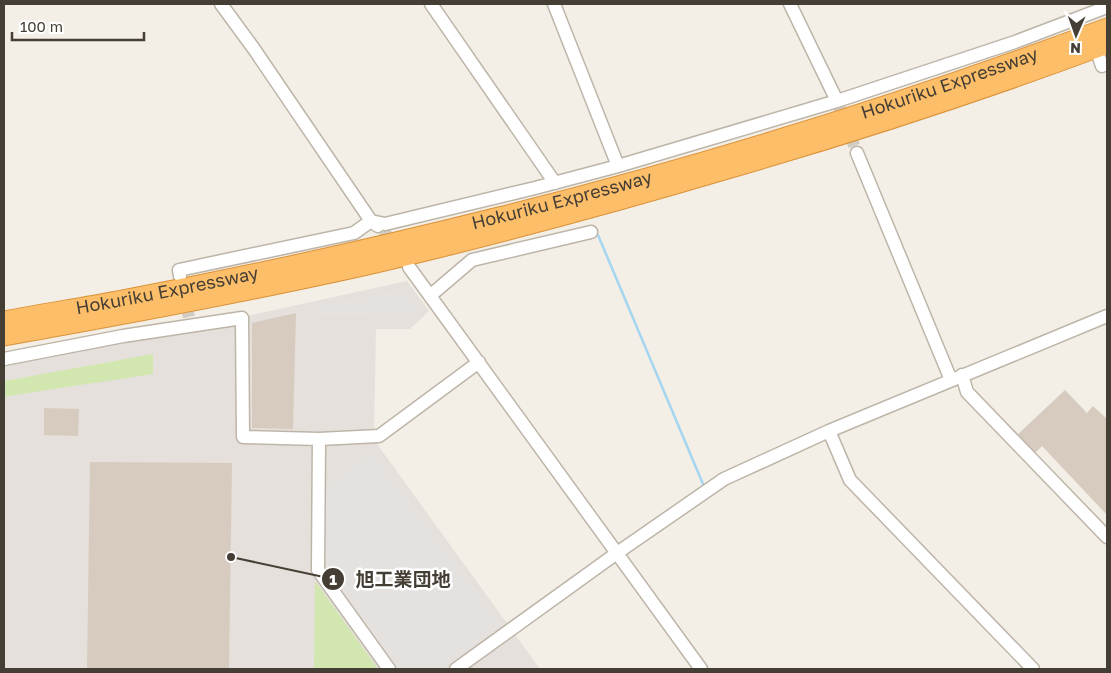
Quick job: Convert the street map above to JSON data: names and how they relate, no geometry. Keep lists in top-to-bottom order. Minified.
{"streets":{"highway":["Hokuriku Expressway"]},"places":["旭工業団地"],"scale_bar":"100 m","north":"bottom"}
